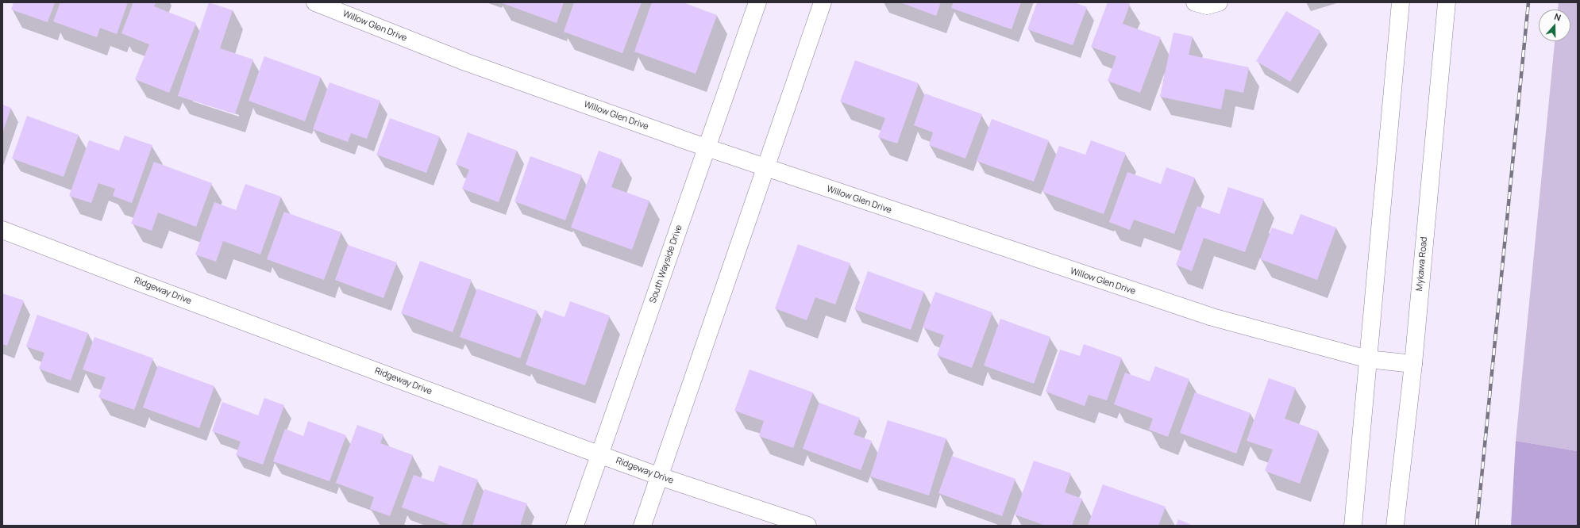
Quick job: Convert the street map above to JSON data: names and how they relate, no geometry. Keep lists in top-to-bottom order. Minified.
{"streets":{"street":["Willow Glen Drive","South Wayside Drive","Mykawa Road","Ridgeway Drive"]},"crossings":[["Willow Glen Drive","South Wayside Drive"],["Willow Glen Drive","Mykawa Road"],["South Wayside Drive","Ridgeway Drive"]],"north":"top"}
